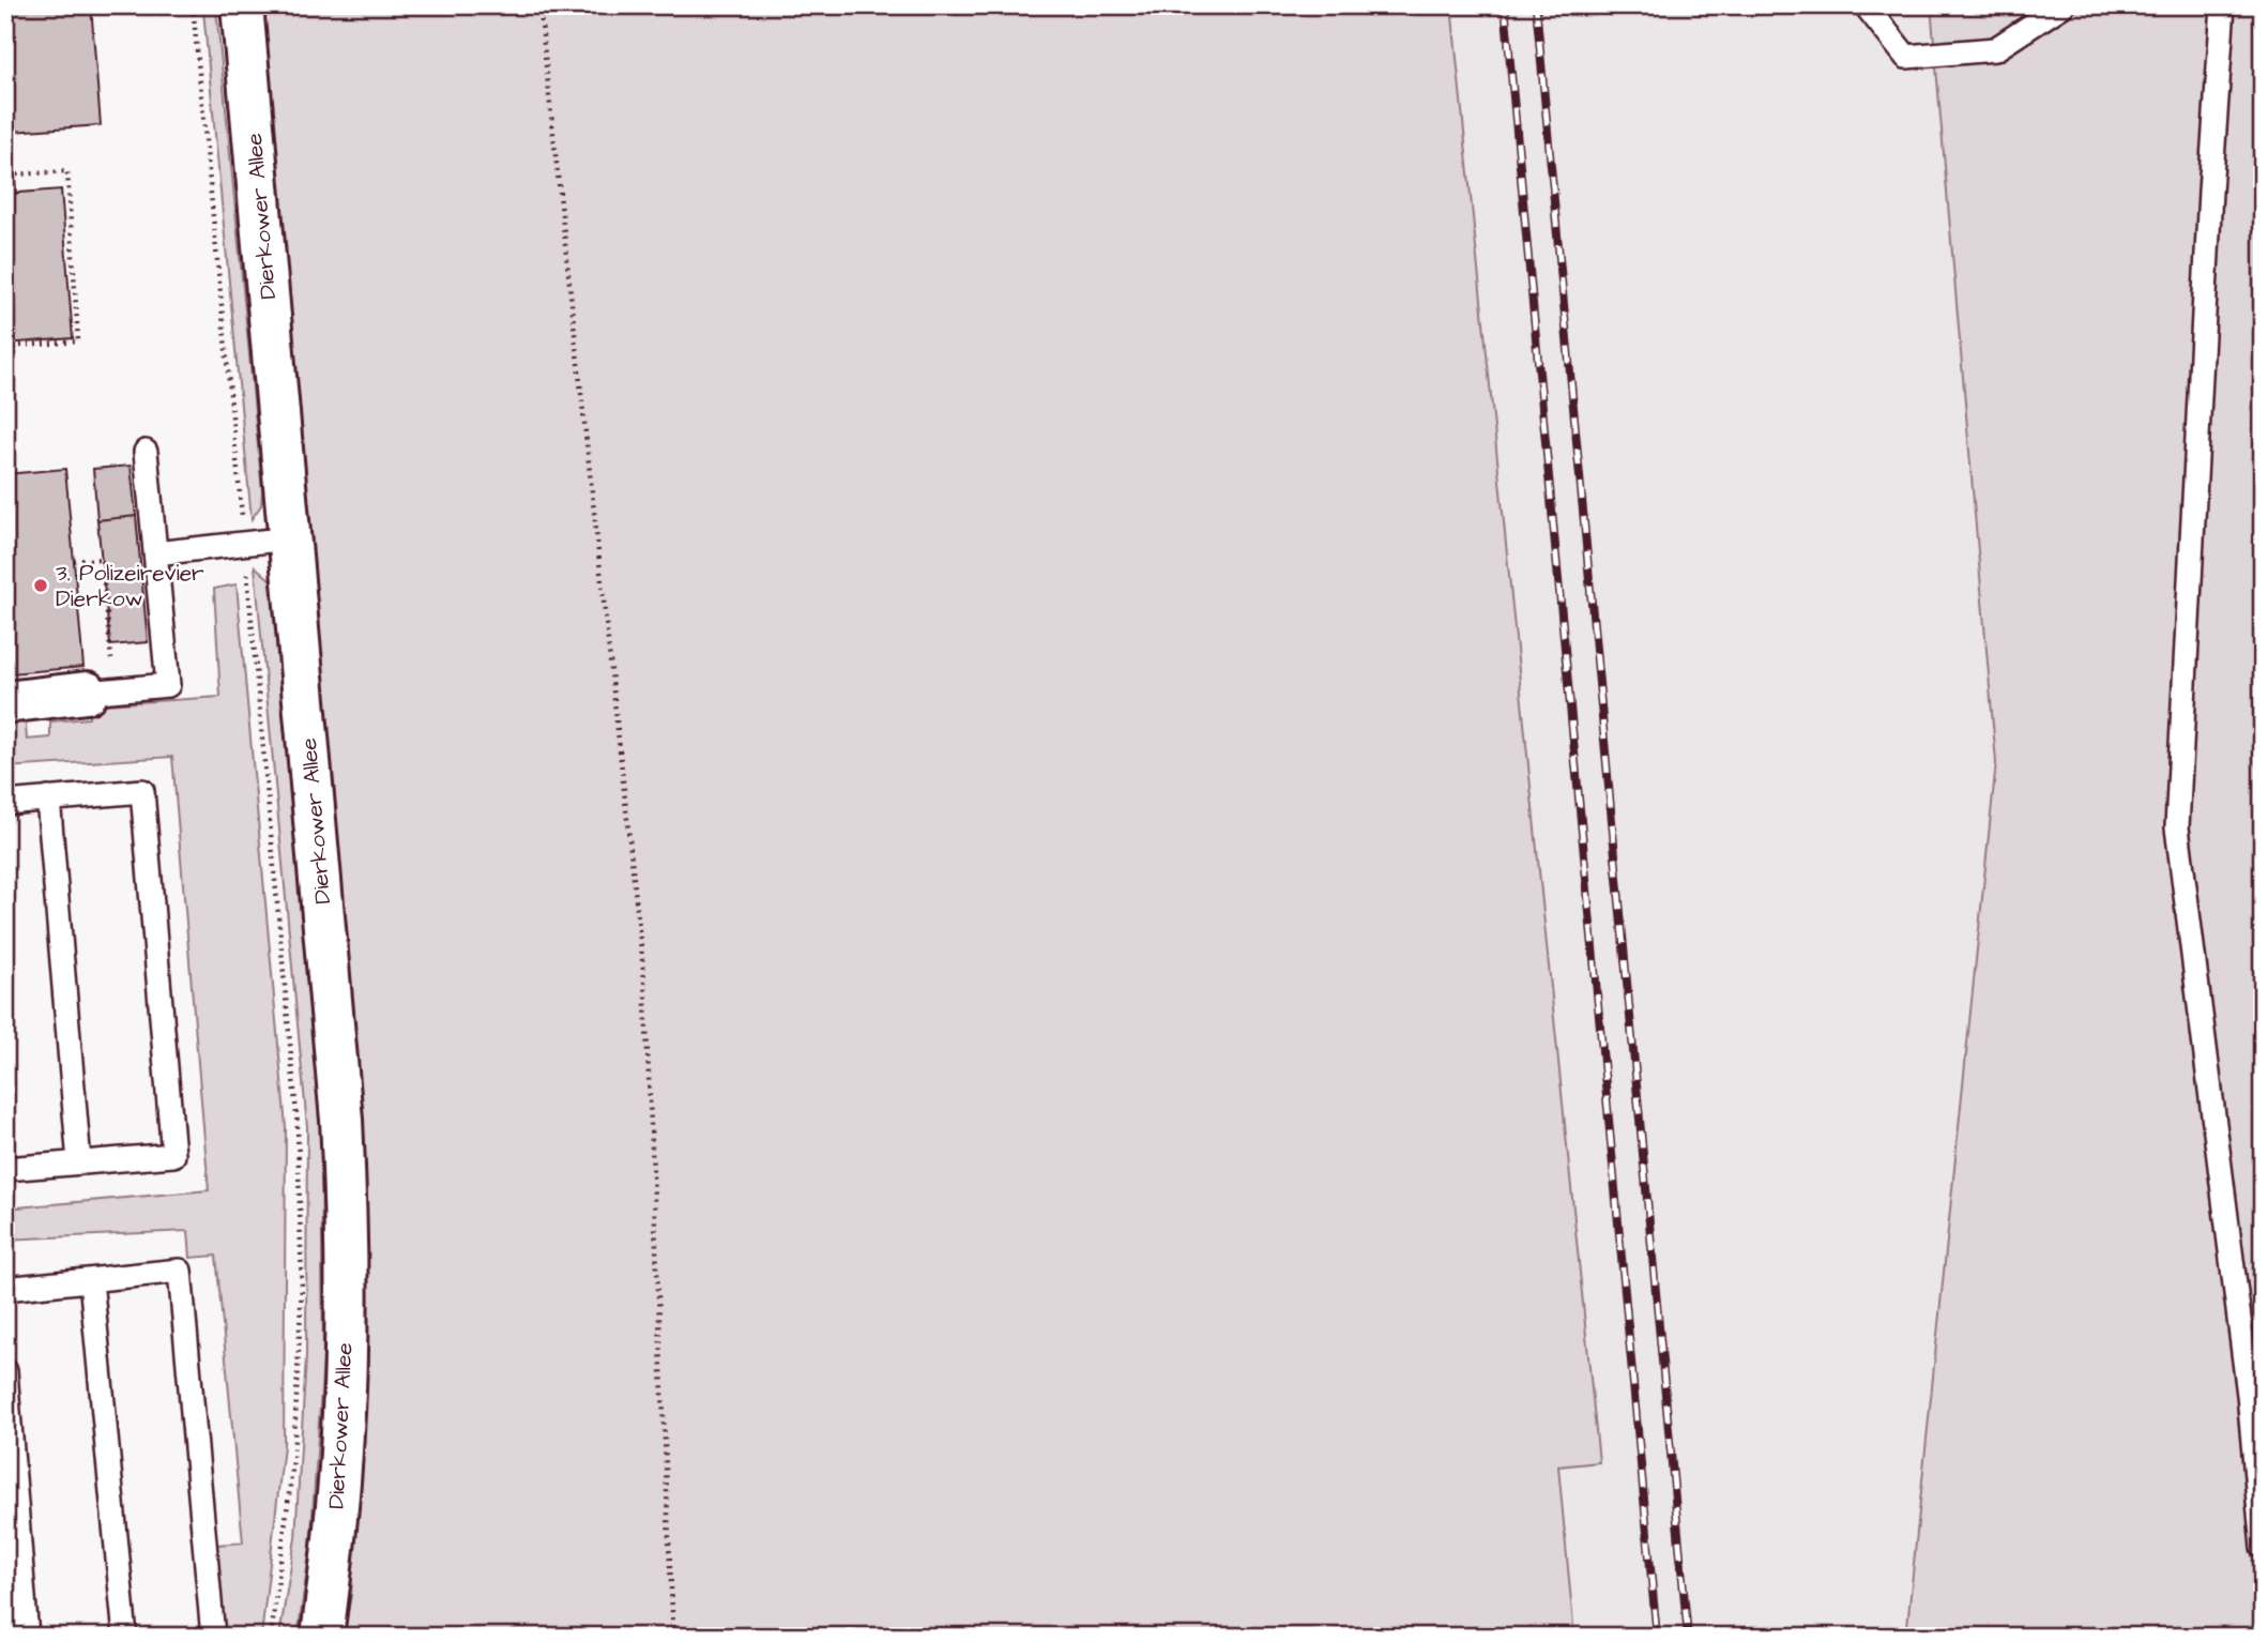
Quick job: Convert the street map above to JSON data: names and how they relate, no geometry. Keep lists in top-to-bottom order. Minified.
{"streets":{"main road":["Dierkower Allee"]},"places":["3. Polizeirevier Dierkow"]}
